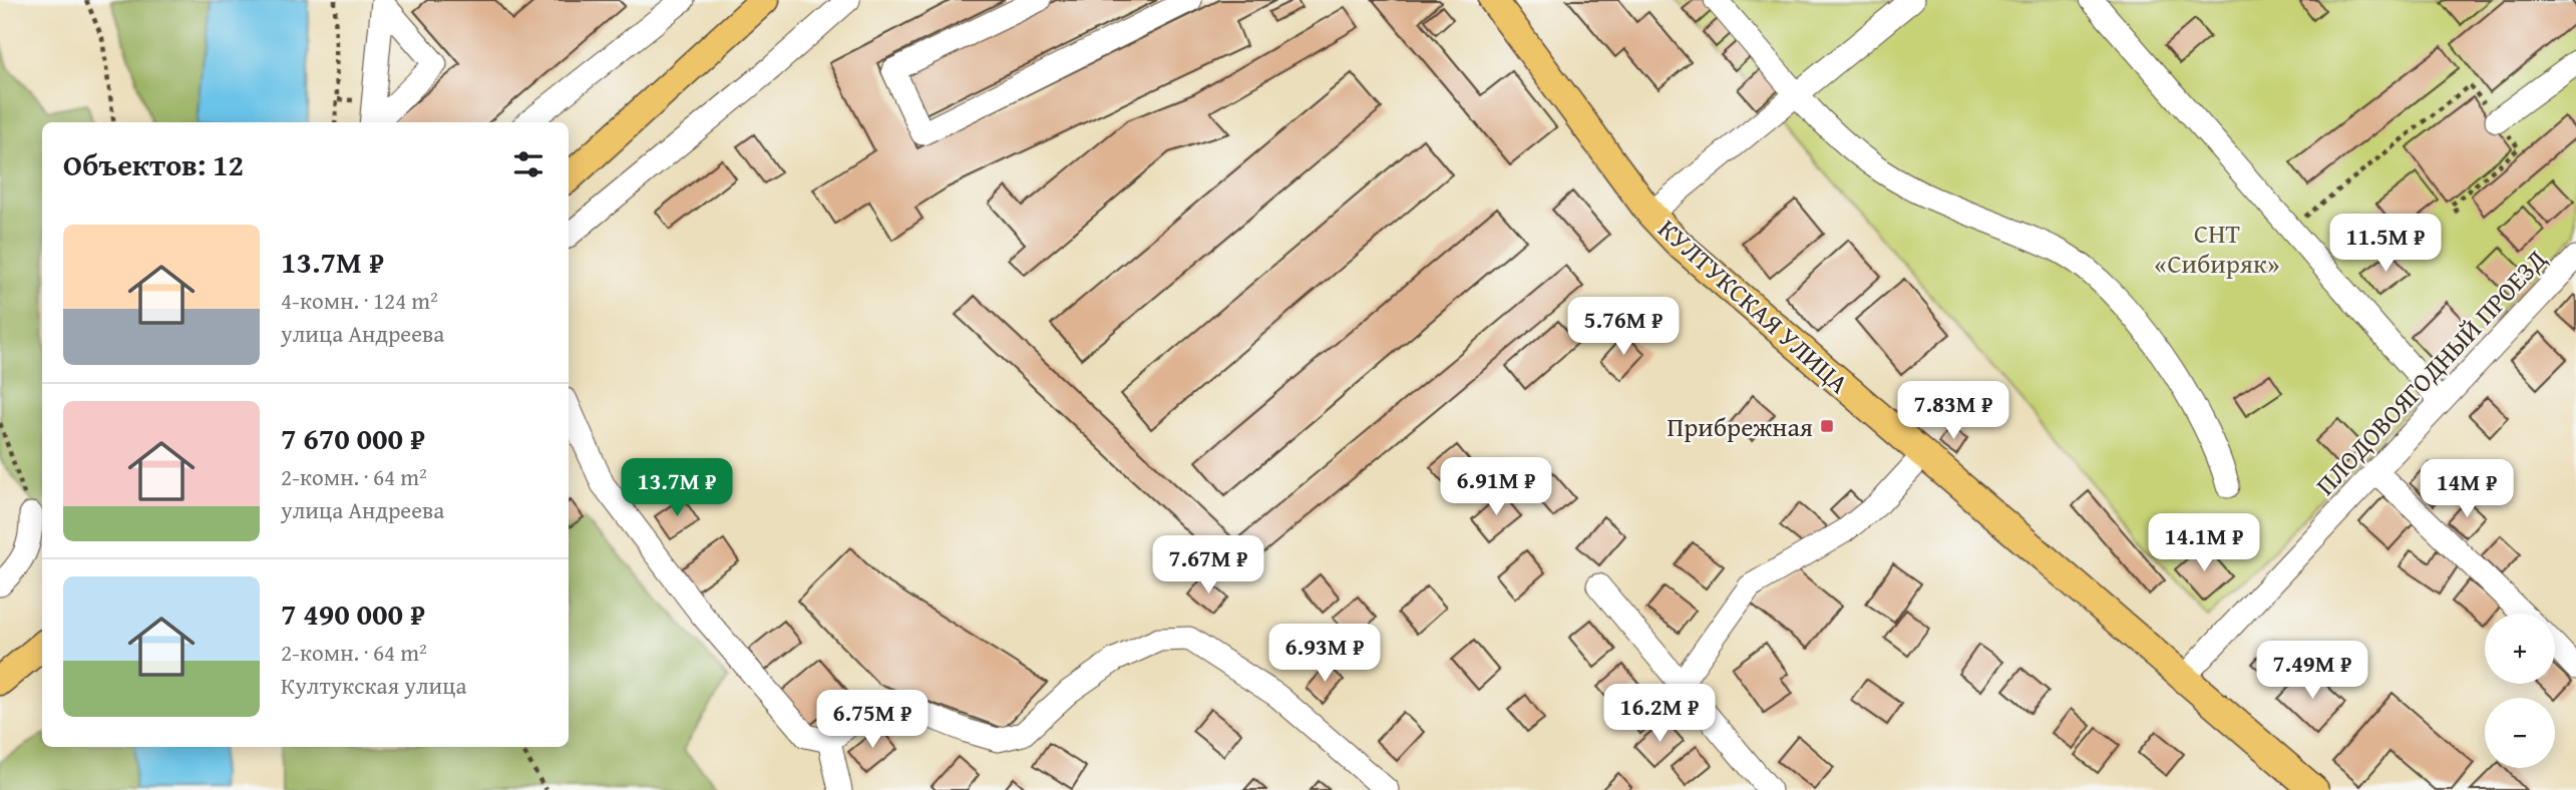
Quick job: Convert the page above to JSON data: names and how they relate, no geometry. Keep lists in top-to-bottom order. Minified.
{"streets":{"main road":["КУЛТУКСКАЯ УЛИЦА"],"street":["ПЛОДОВОЯГОДНЫЙ ПРОЕЗД"]},"crossings":[["КУЛТУКСКАЯ УЛИЦА","ПЛОДОВОЯГОДНЫЙ ПРОЕЗД"]],"parks":["СНТ «Сибиряк»"],"places":{"transit":["Прибрежная"]},"page":{"heading":"Объектов: 12","list":[{"name":"13.7M ₽","note":"4-комн. · 124 m² · улица Андреева"},{"name":"7 670 000 ₽","note":"2-комн. · 64 m² · улица Андреева"},{"name":"7 490 000 ₽","note":"2-комн. · 64 m² · Култукская улица"}],"price":["11.5M ₽","5.76M ₽","7.83M ₽","6.91M ₽","13.7M ₽","14M ₽","14.1M ₽","7.67M ₽","6.93M ₽","7.49M ₽","16.2M ₽","6.75M ₽"],"map_buttons":["+","−"]}}
